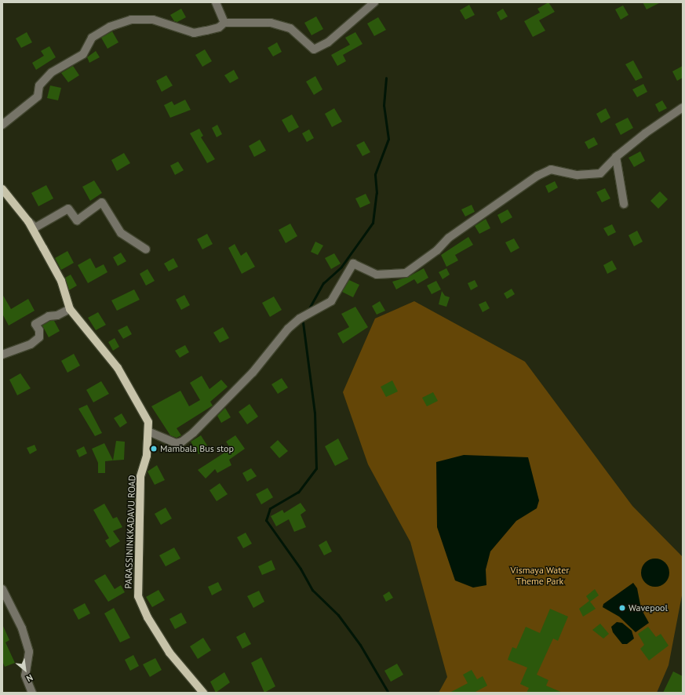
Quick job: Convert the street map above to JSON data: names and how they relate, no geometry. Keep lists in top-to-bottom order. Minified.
{"streets":{"main road":["PARASSININKKADAVU ROAD"]},"parks":["Vismaya Water Theme Park"],"places":["Mambala Bus stop","Wavepool"],"north":"bottom right"}
